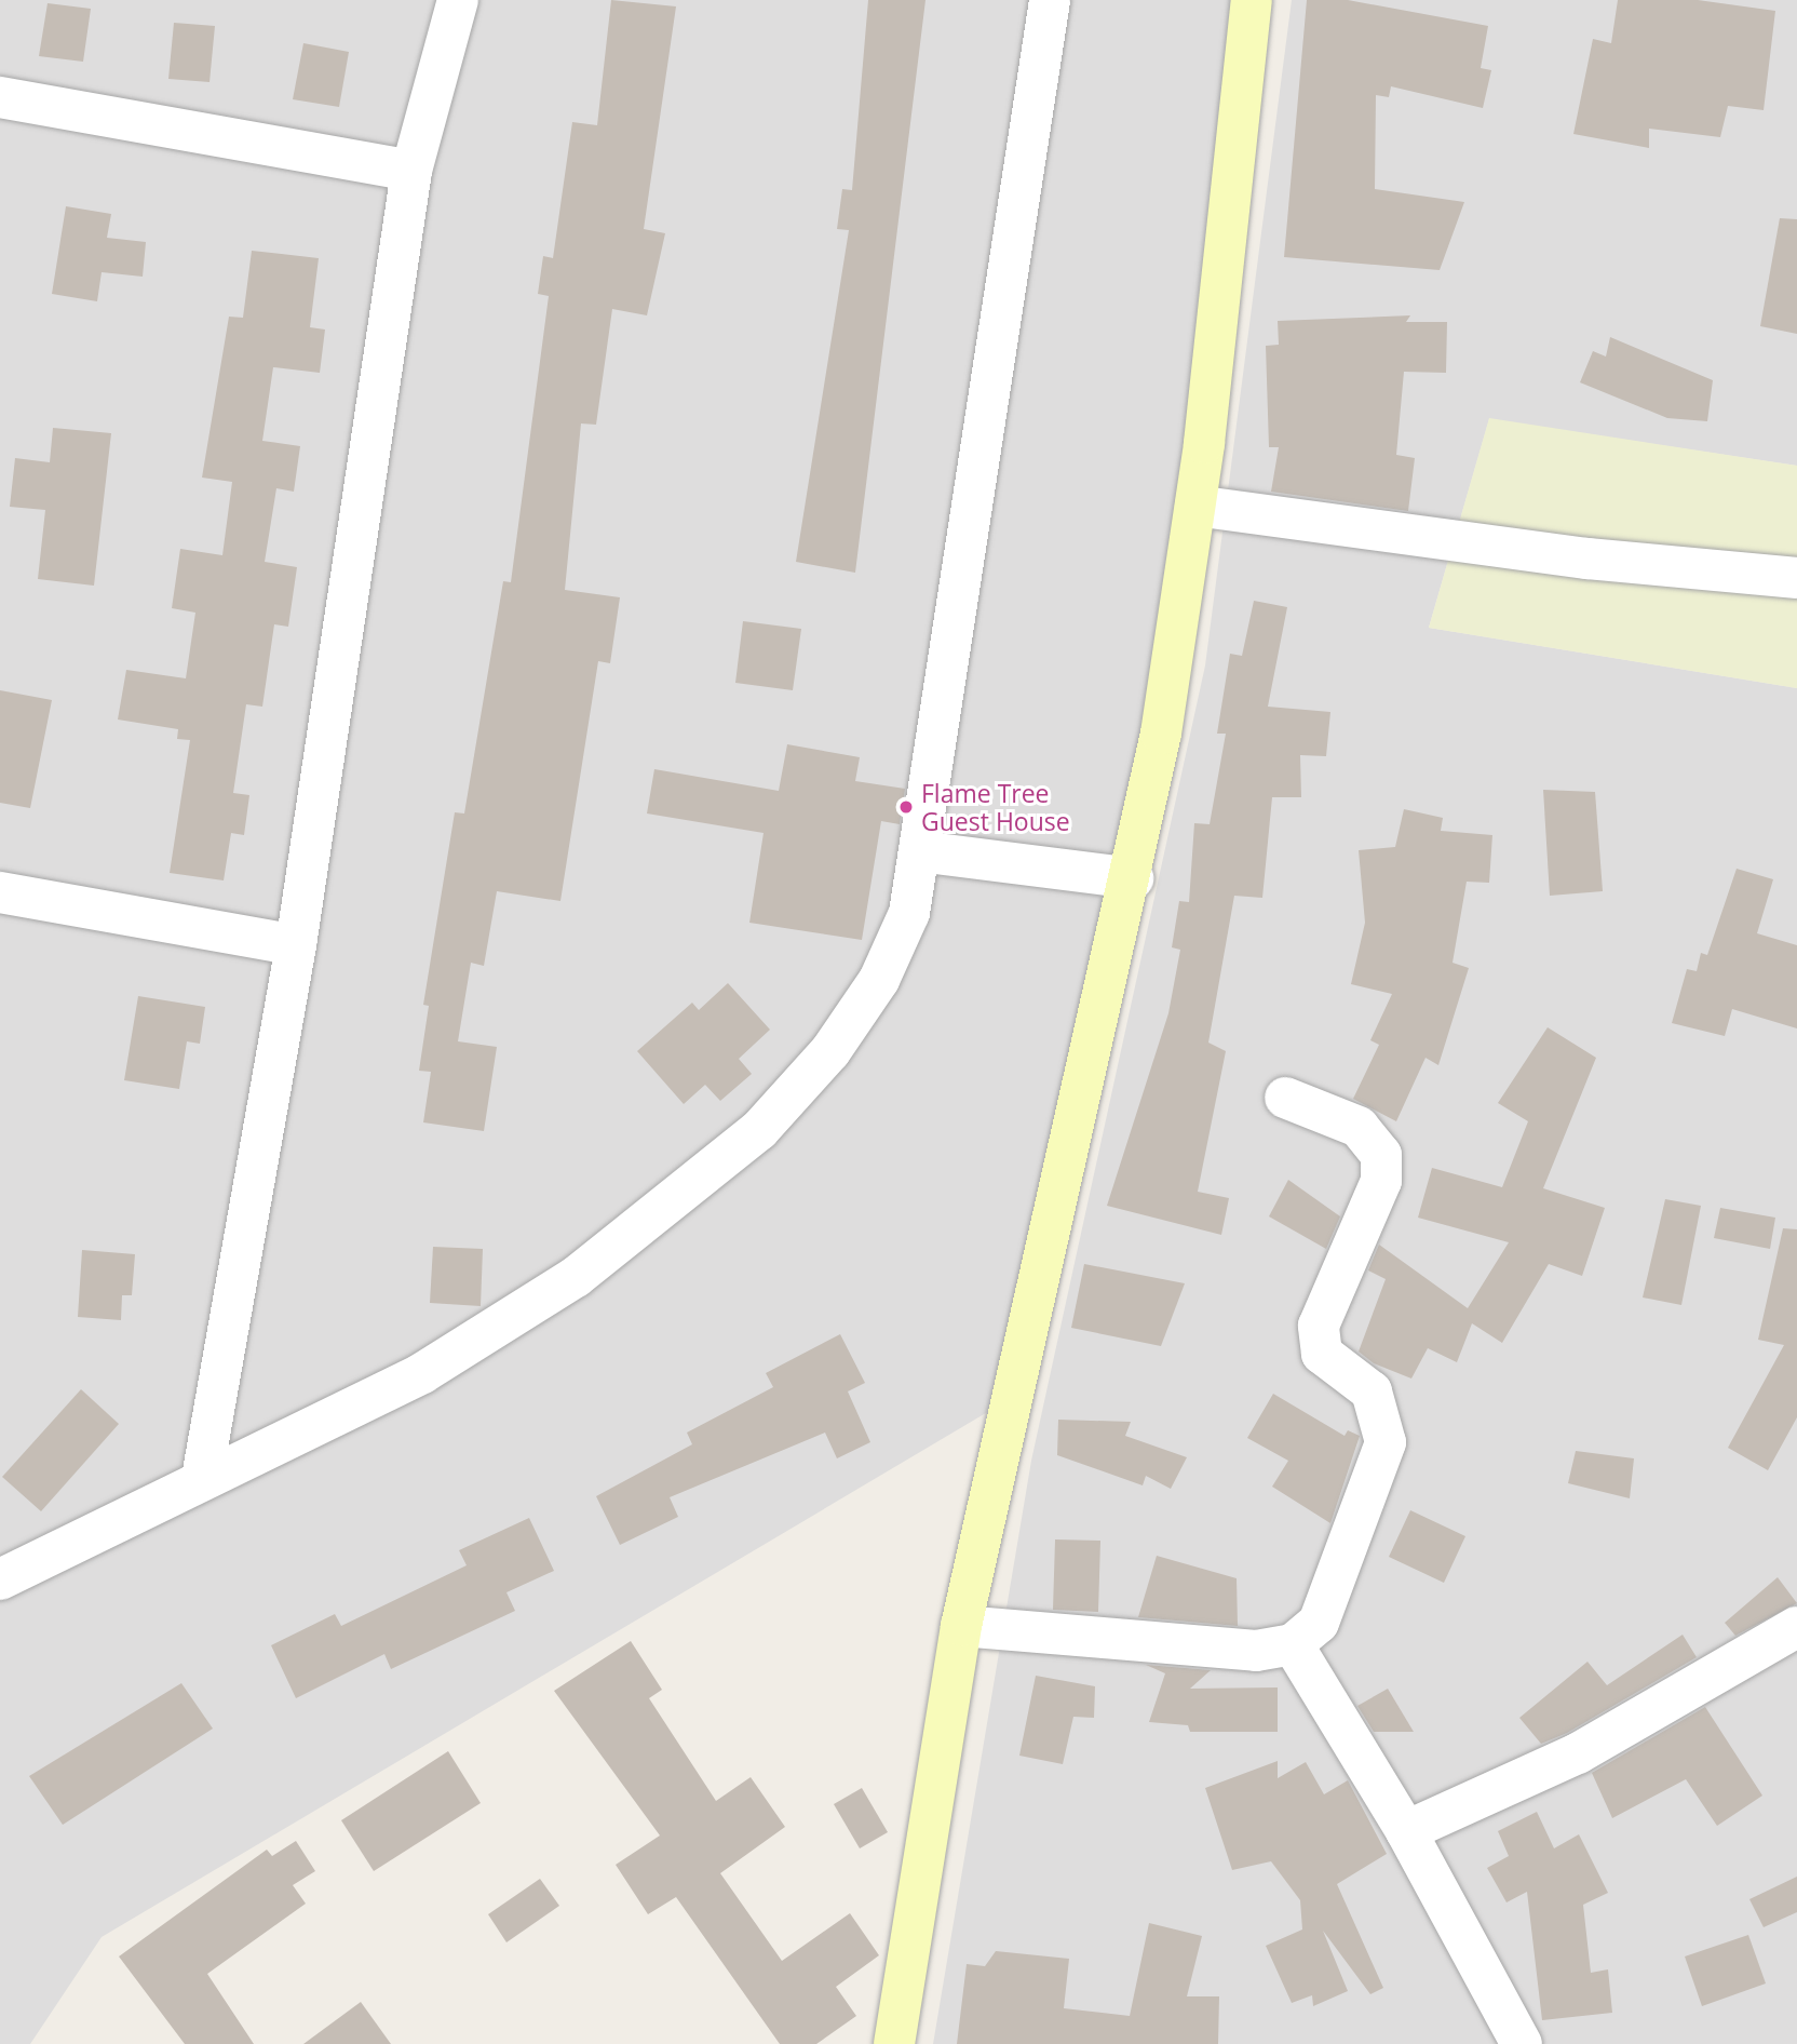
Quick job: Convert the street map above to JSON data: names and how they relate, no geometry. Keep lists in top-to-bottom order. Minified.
{"places":["Flame Tree Guest House"]}
